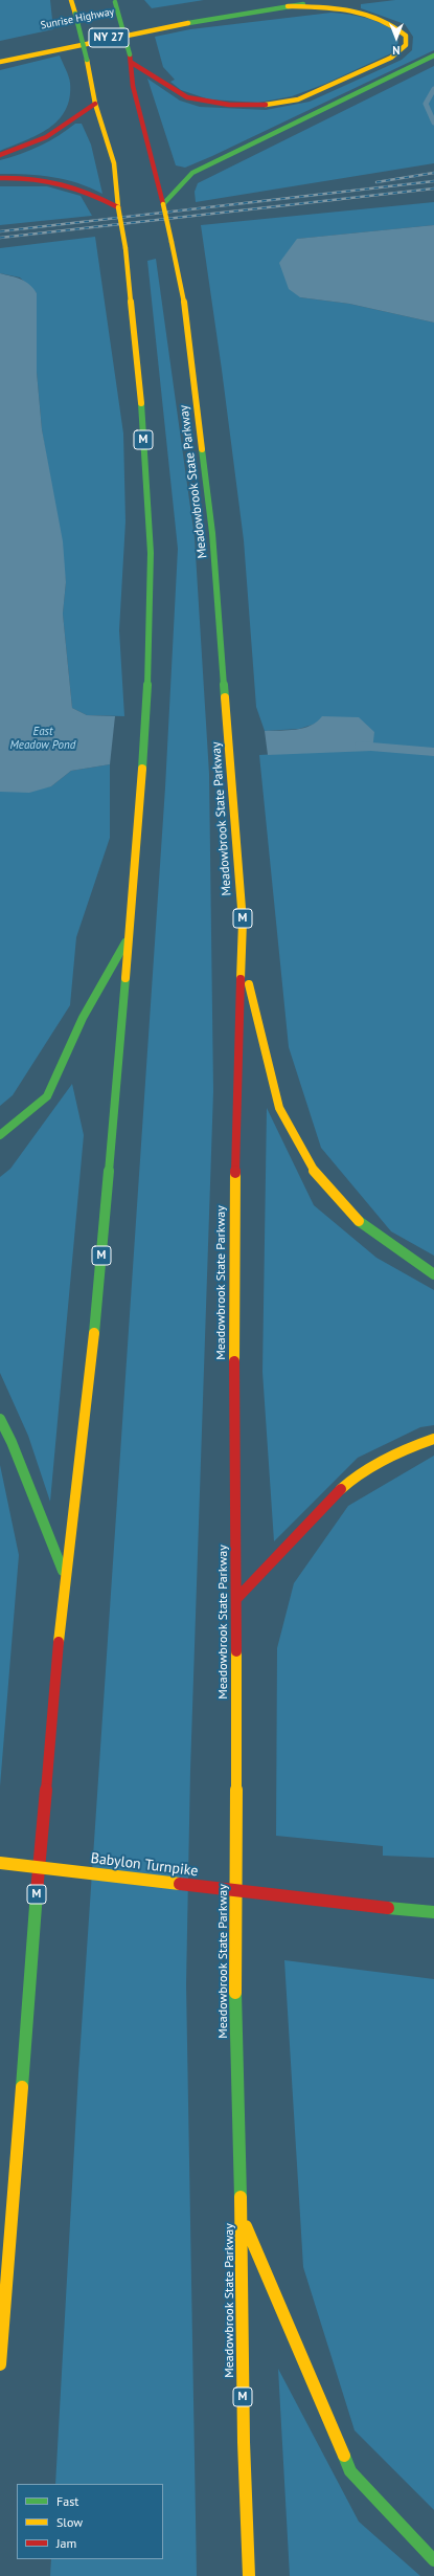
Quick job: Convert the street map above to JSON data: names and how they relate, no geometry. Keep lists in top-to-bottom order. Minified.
{"streets":{"main road":["Sunrise Highway","NY 27","M","Meadowbrook State Parkway","Babylon Turnpike"]},"water":["East Meadow Pond"],"legend":["Fast","Slow","Jam"],"north":"bottom"}
